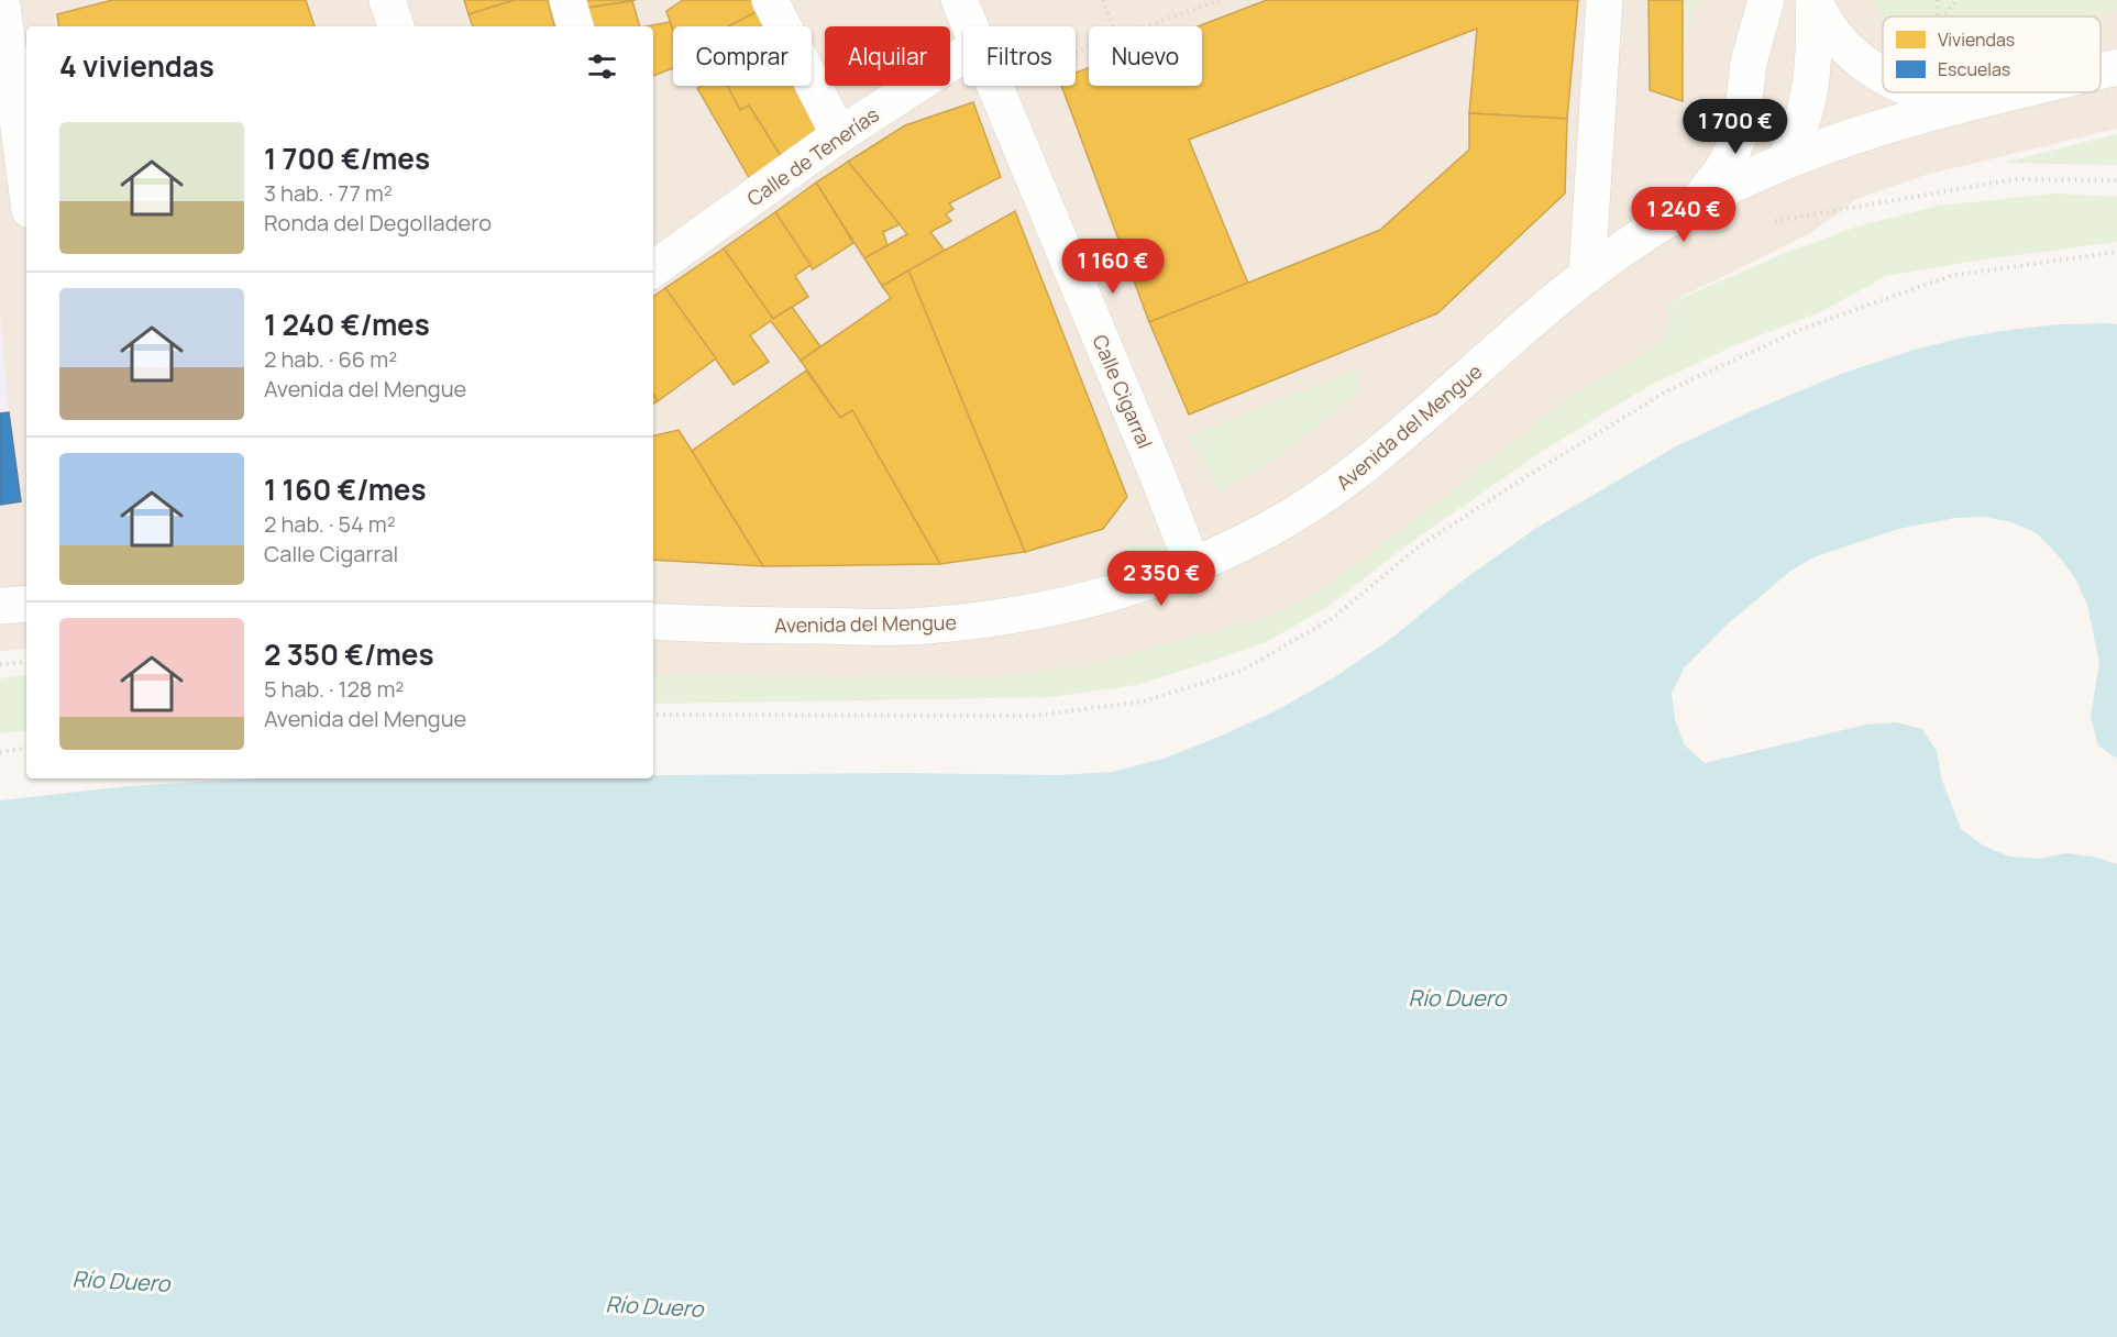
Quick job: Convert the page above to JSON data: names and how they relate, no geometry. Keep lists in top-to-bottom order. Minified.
{"streets":{"street":["Calle de Tenerías","Calle Cigarral","Avenida del Mengue"]},"crossings":[["Calle Cigarral","Avenida del Mengue"]],"water":["Río Duero"],"legend":["Viviendas","Escuelas"],"page":{"chip":["Comprar","Alquilar","Filtros","Nuevo"],"heading":"4 viviendas","price":["1 700 €","1 240 €","1 160 €","2 350 €"],"list":[{"name":"1 700 €/mes","note":"3 hab. · 77 m² · Ronda del Degolladero"},{"name":"1 240 €/mes","note":"2 hab. · 66 m² · Avenida del Mengue"},{"name":"1 160 €/mes","note":"2 hab. · 54 m² · Calle Cigarral"},{"name":"2 350 €/mes","note":"5 hab. · 128 m² · Avenida del Mengue"}]}}
